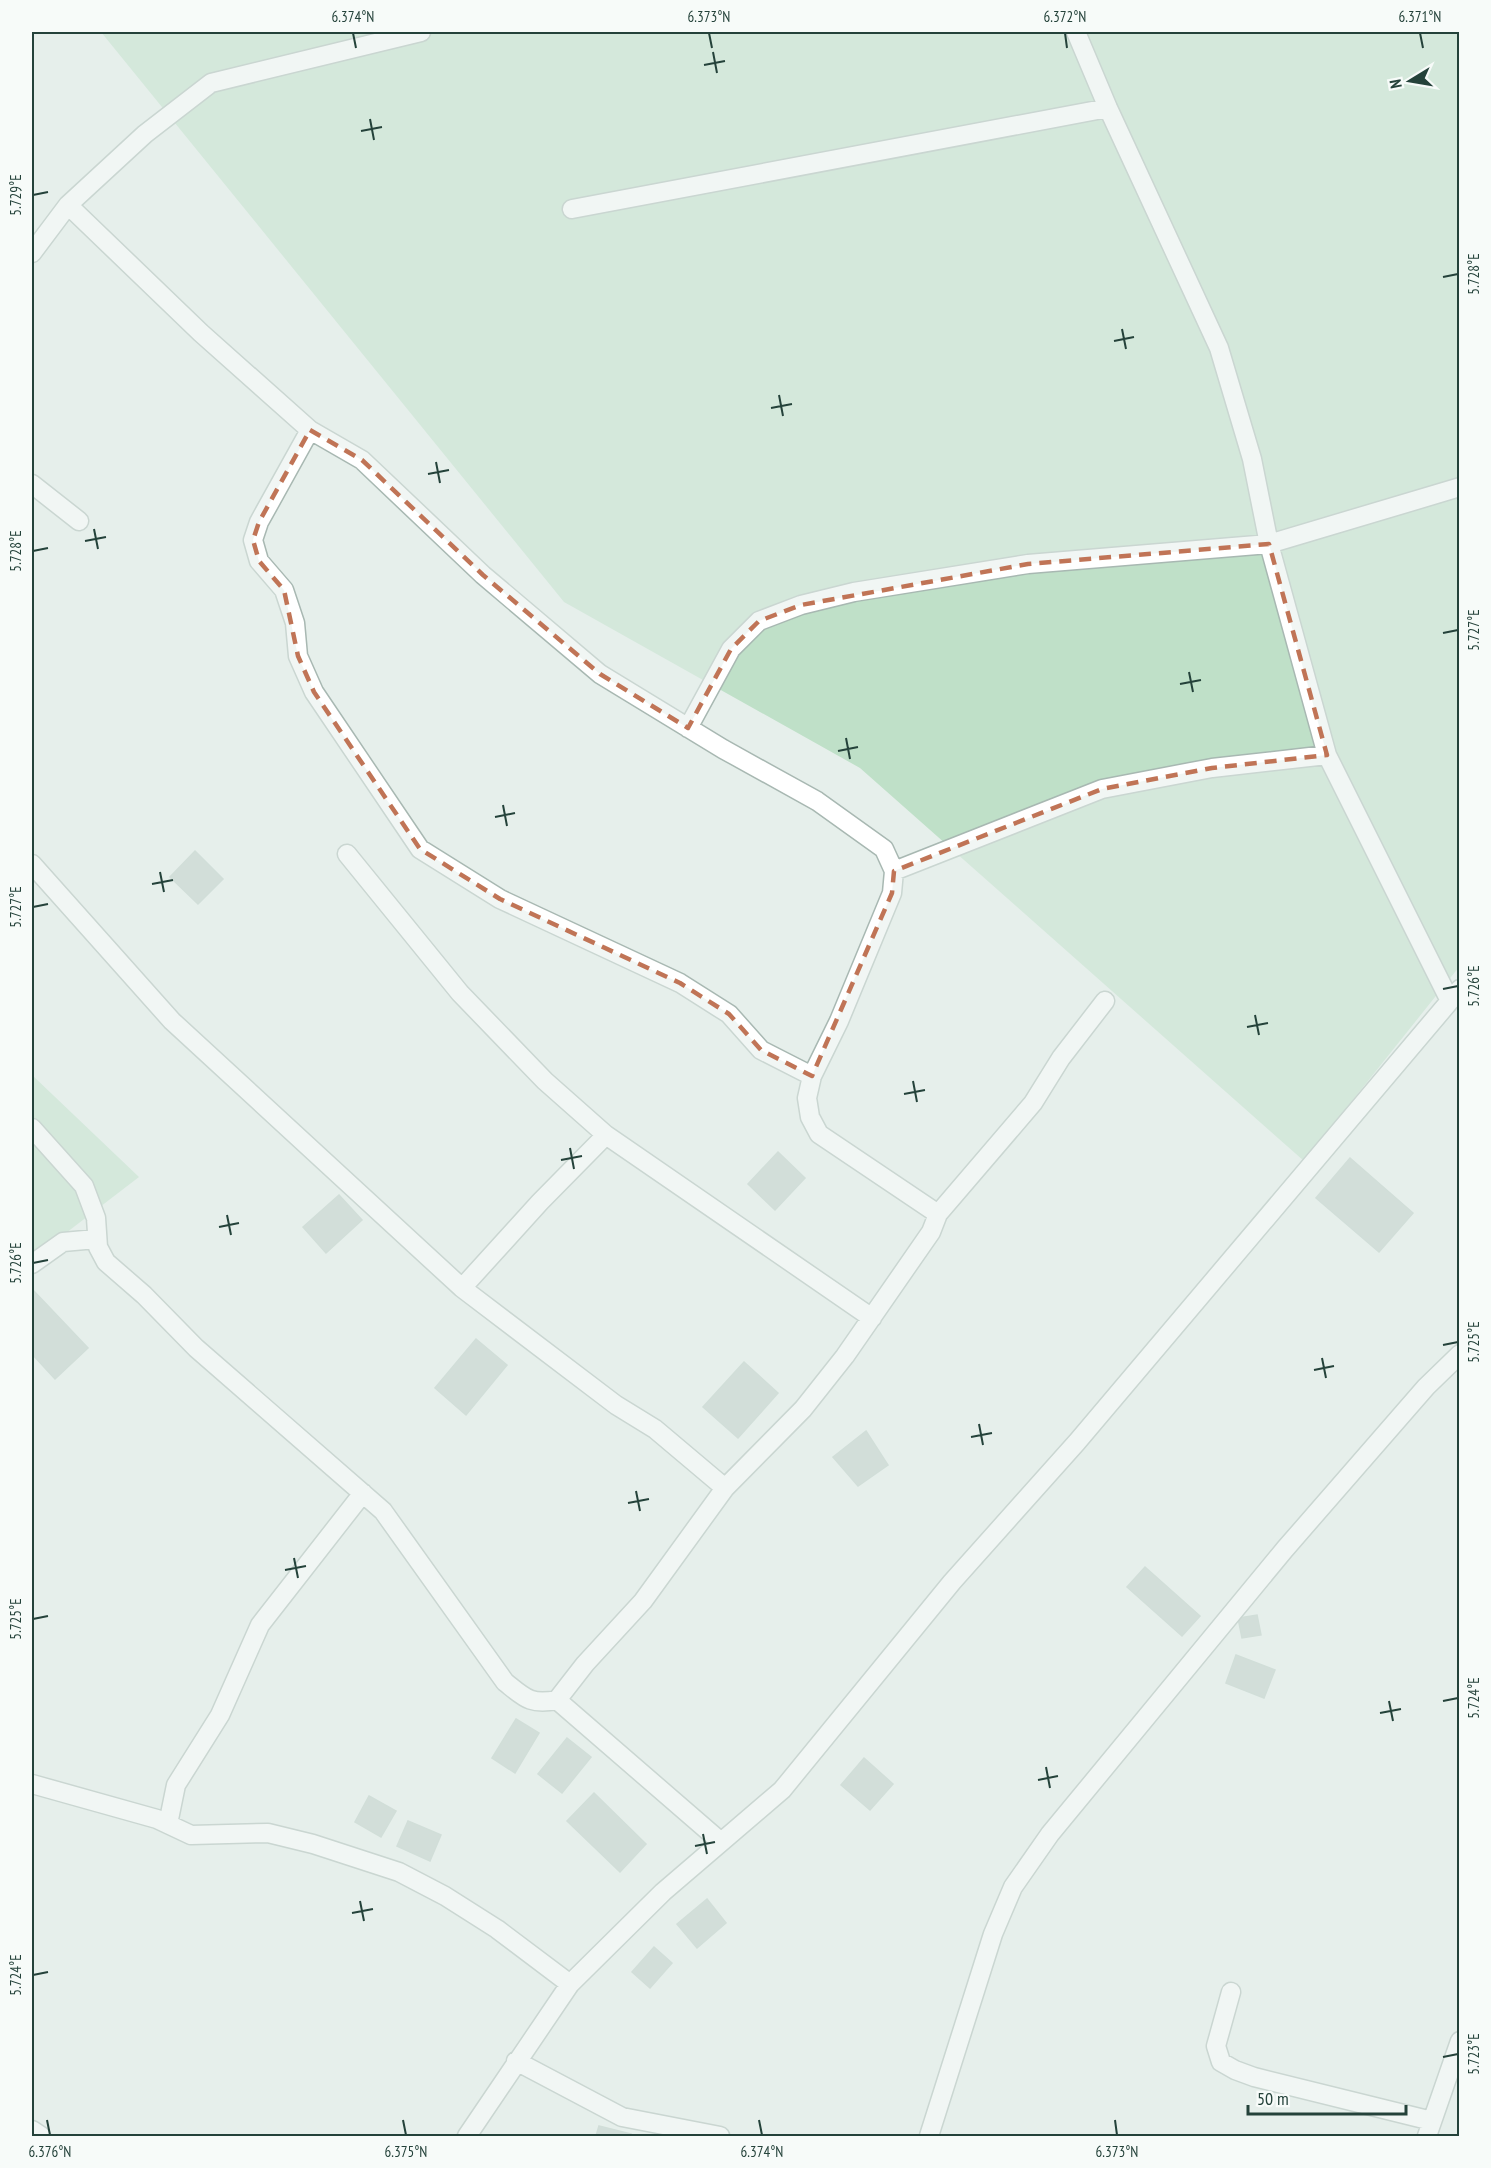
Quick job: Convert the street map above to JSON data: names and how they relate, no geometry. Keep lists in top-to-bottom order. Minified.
{"scale_bar":"50 m","north":"left","coordinates":["6.374°N","6.373°N","6.372°N","6.371°N","5.729°E","5.728°E","5.727°E","5.726°E","5.725°E","5.724°E","5.723°E","6.376°N","6.375°N"]}
